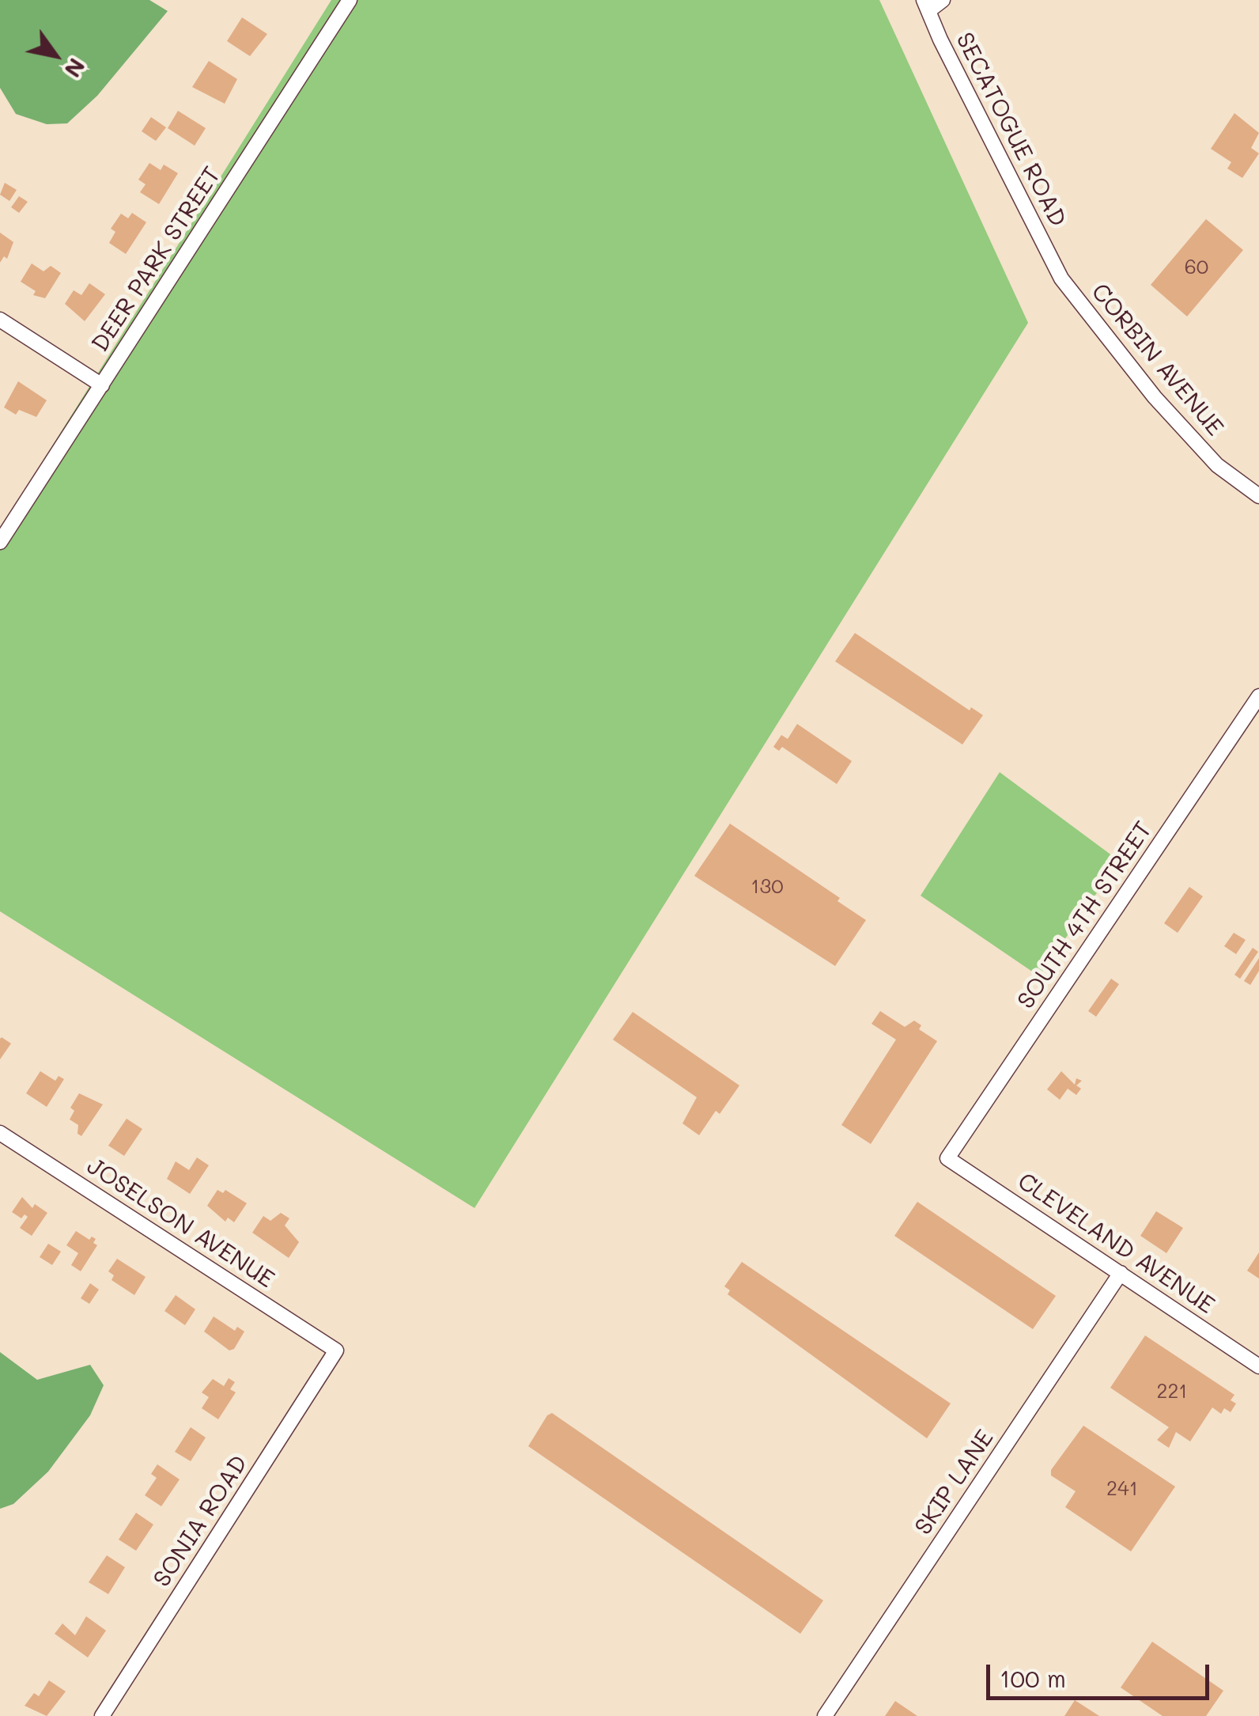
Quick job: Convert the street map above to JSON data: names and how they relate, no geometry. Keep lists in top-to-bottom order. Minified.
{"streets":{"street":["SECATOGUE ROAD","DEER PARK STREET","CORBIN AVENUE","SOUTH 4TH STREET","JOSELSON AVENUE","CLEVELAND AVENUE","SKIP LANE","SONIA ROAD"]},"crossings":[["SECATOGUE ROAD","CORBIN AVENUE"],["SOUTH 4TH STREET","CLEVELAND AVENUE"],["JOSELSON AVENUE","SONIA ROAD"],["CLEVELAND AVENUE","SKIP LANE"]],"house_numbers":["60","130","221","241"],"scale_bar":"100 m","north":"bottom right"}
